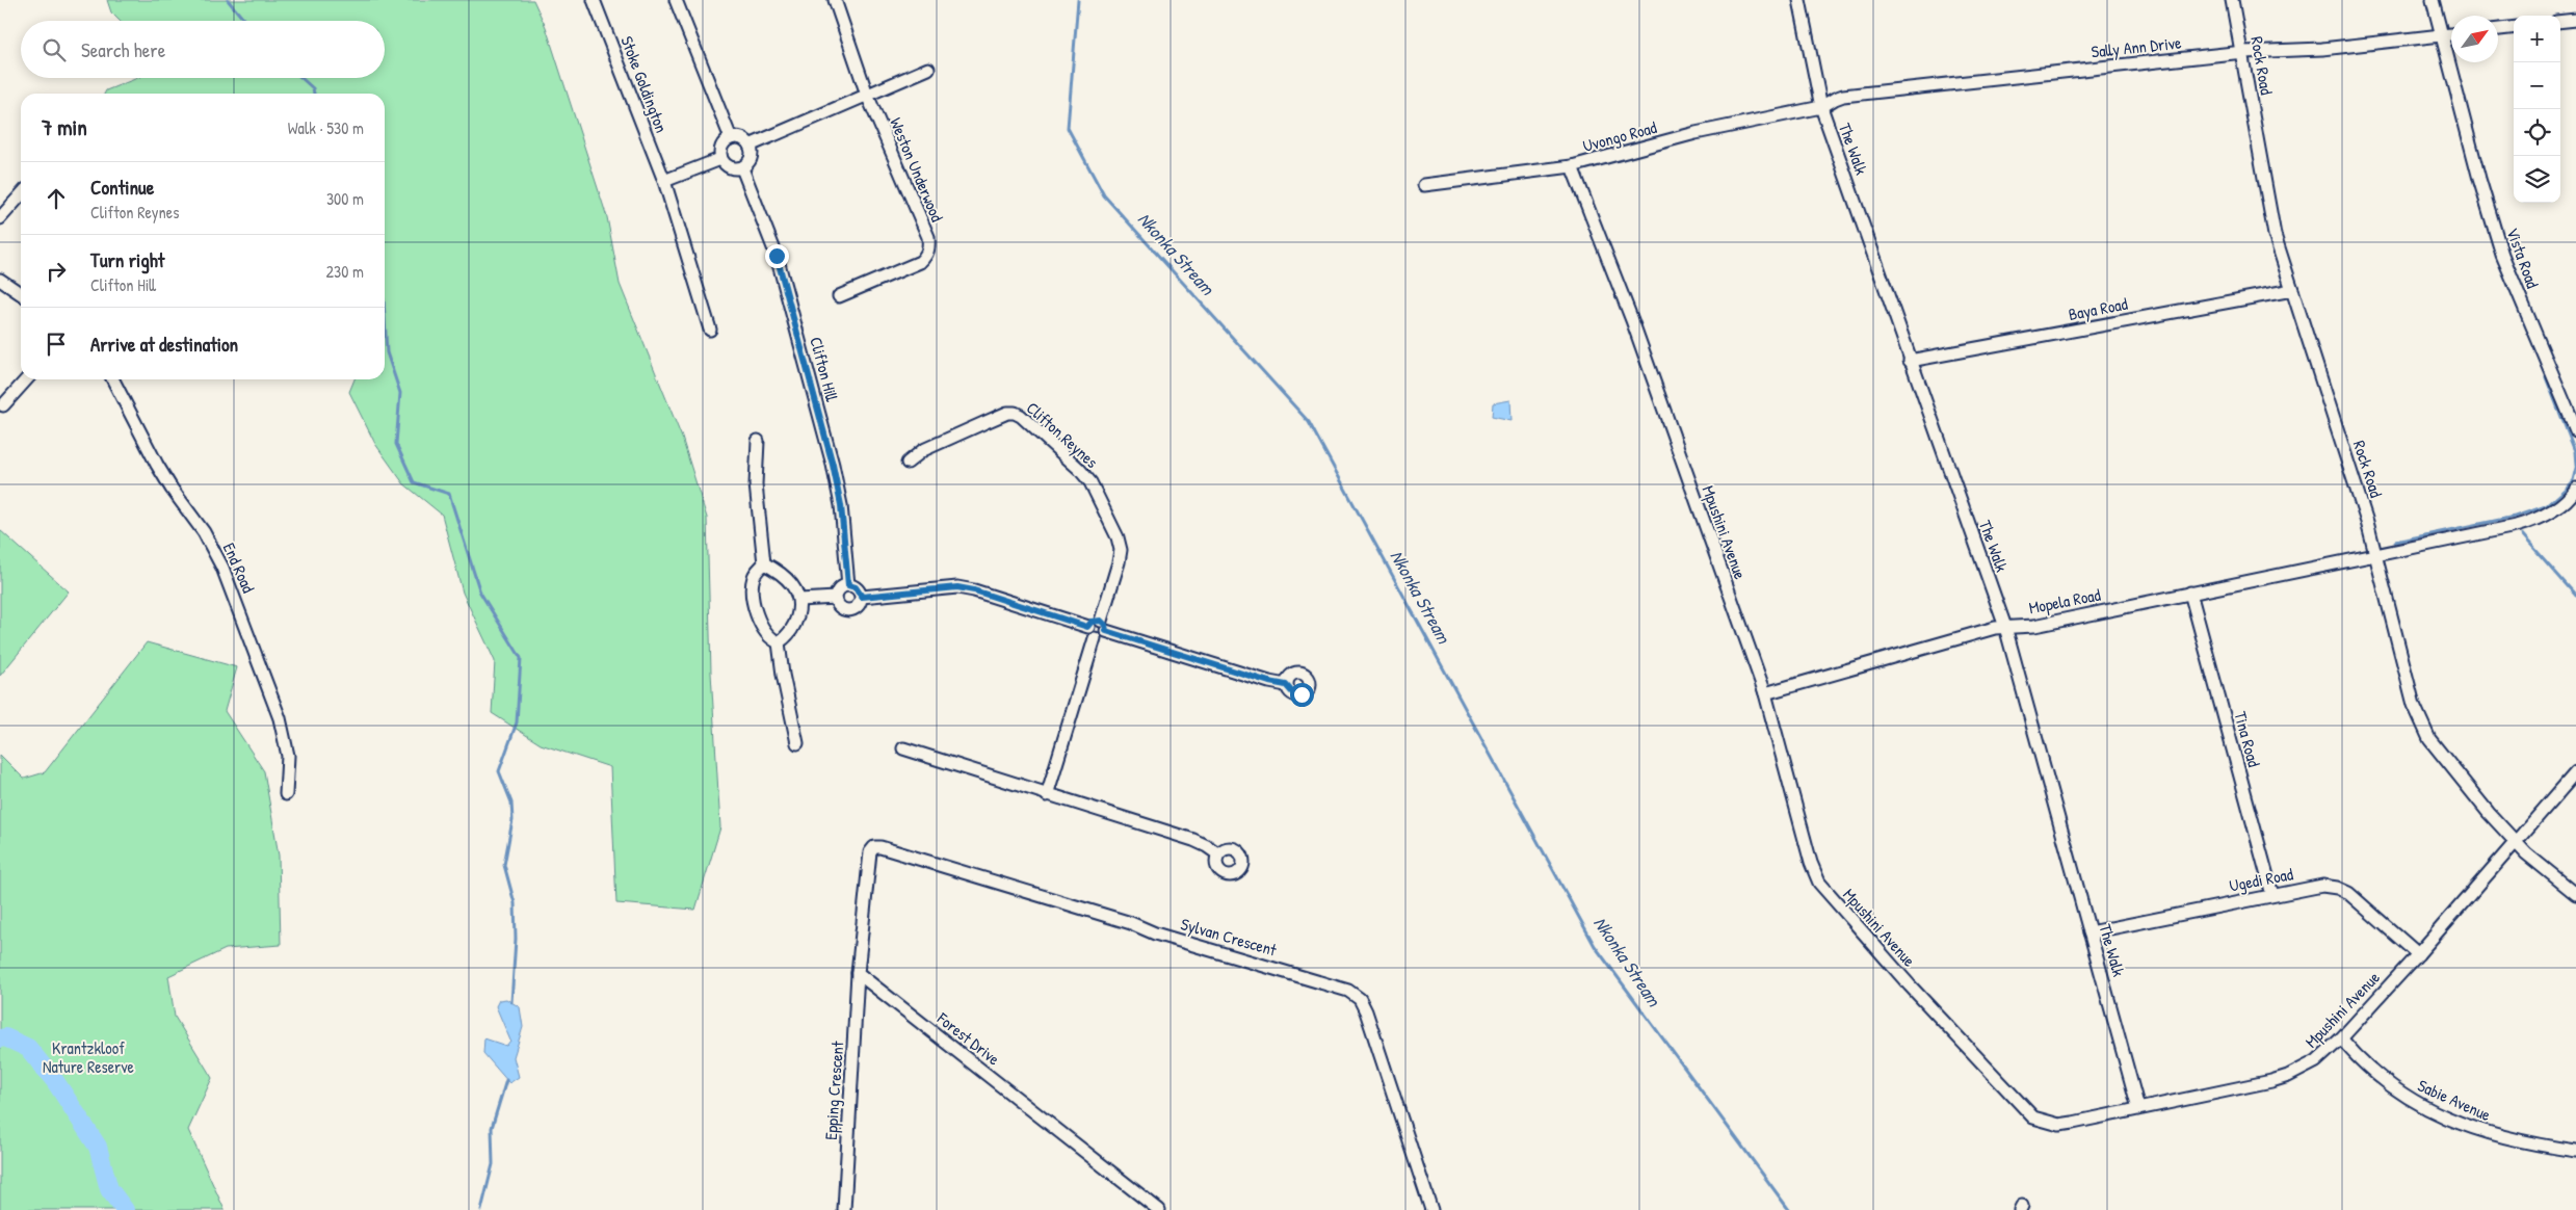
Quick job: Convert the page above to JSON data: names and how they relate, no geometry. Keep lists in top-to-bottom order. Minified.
{"streets":{"street":["Sally Ann Drive","Rock Road","Stoke Goldington","Uvongo Road","The Walk","Weston Underwood","Vista Road","Baya Road","Clifton Hill","Clifton Reynes","Mpushini Avenue","End Road","Mopela Road","Tina Road","Ugedi Road","Sylvan Crescent","Forest Drive","Epping Crescent","Sabie Avenue"]},"crossings":[["Sally Ann Drive","Rock Road"],["Sally Ann Drive","Uvongo Road"],["Sally Ann Drive","The Walk"],["Sally Ann Drive","Vista Road"],["Rock Road","Baya Road"],["Rock Road","Mpushini Avenue"],["Rock Road","Mopela Road"],["Uvongo Road","The Walk"],["Uvongo Road","Mpushini Avenue"],["The Walk","Baya Road"],["The Walk","Mpushini Avenue"],["The Walk","Mopela Road"],["The Walk","Ugedi Road"],["Mpushini Avenue","Mopela Road"],["Mpushini Avenue","Ugedi Road"],["Mpushini Avenue","Sabie Avenue"],["Mopela Road","Tina Road"],["Tina Road","Ugedi Road"],["Sylvan Crescent","Forest Drive"],["Sylvan Crescent","Epping Crescent"],["Forest Drive","Epping Crescent"]],"water":["Nkonka Stream"],"parks":["Krantzkloof Nature Reserve"],"north":"top right","page":{"map_buttons":["+","−"],"search":"Search here","heading":["7 min","Walk · 530 m"],"list":[["Continue","Clifton Reynes","300 m"],["Turn right","Clifton Hill","230 m"],"Arrive at destination"]}}
